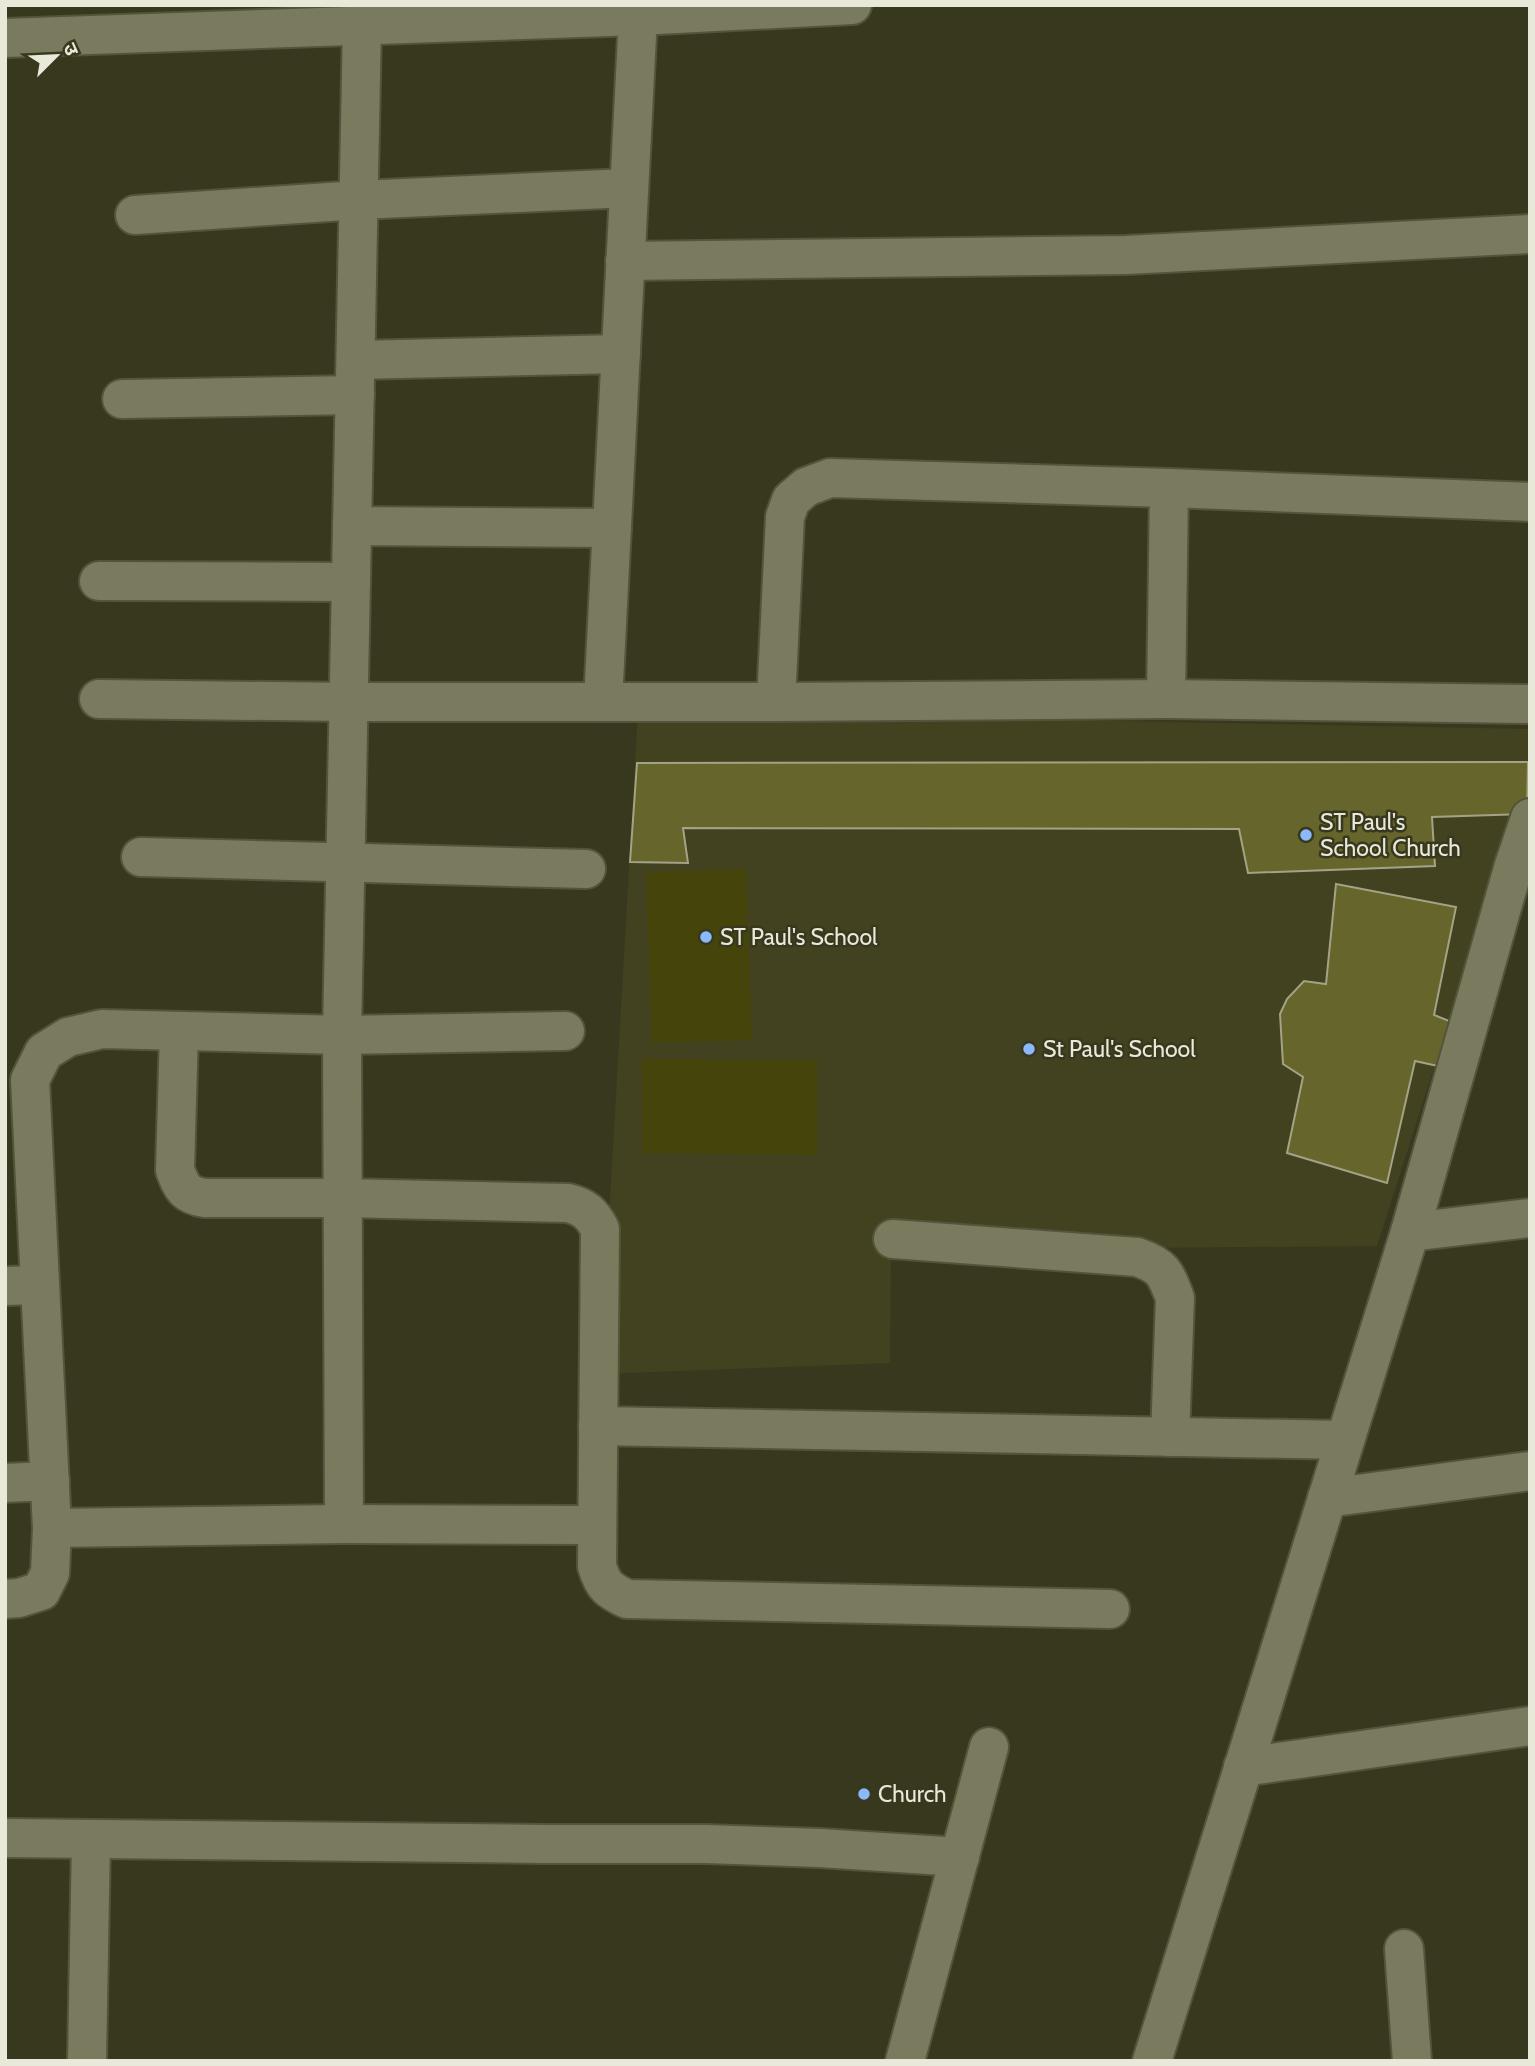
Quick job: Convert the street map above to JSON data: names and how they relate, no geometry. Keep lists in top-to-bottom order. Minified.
{"places":["ST Paul's School Church","ST Paul's School","St Paul's School","Church"],"north":"top right"}
